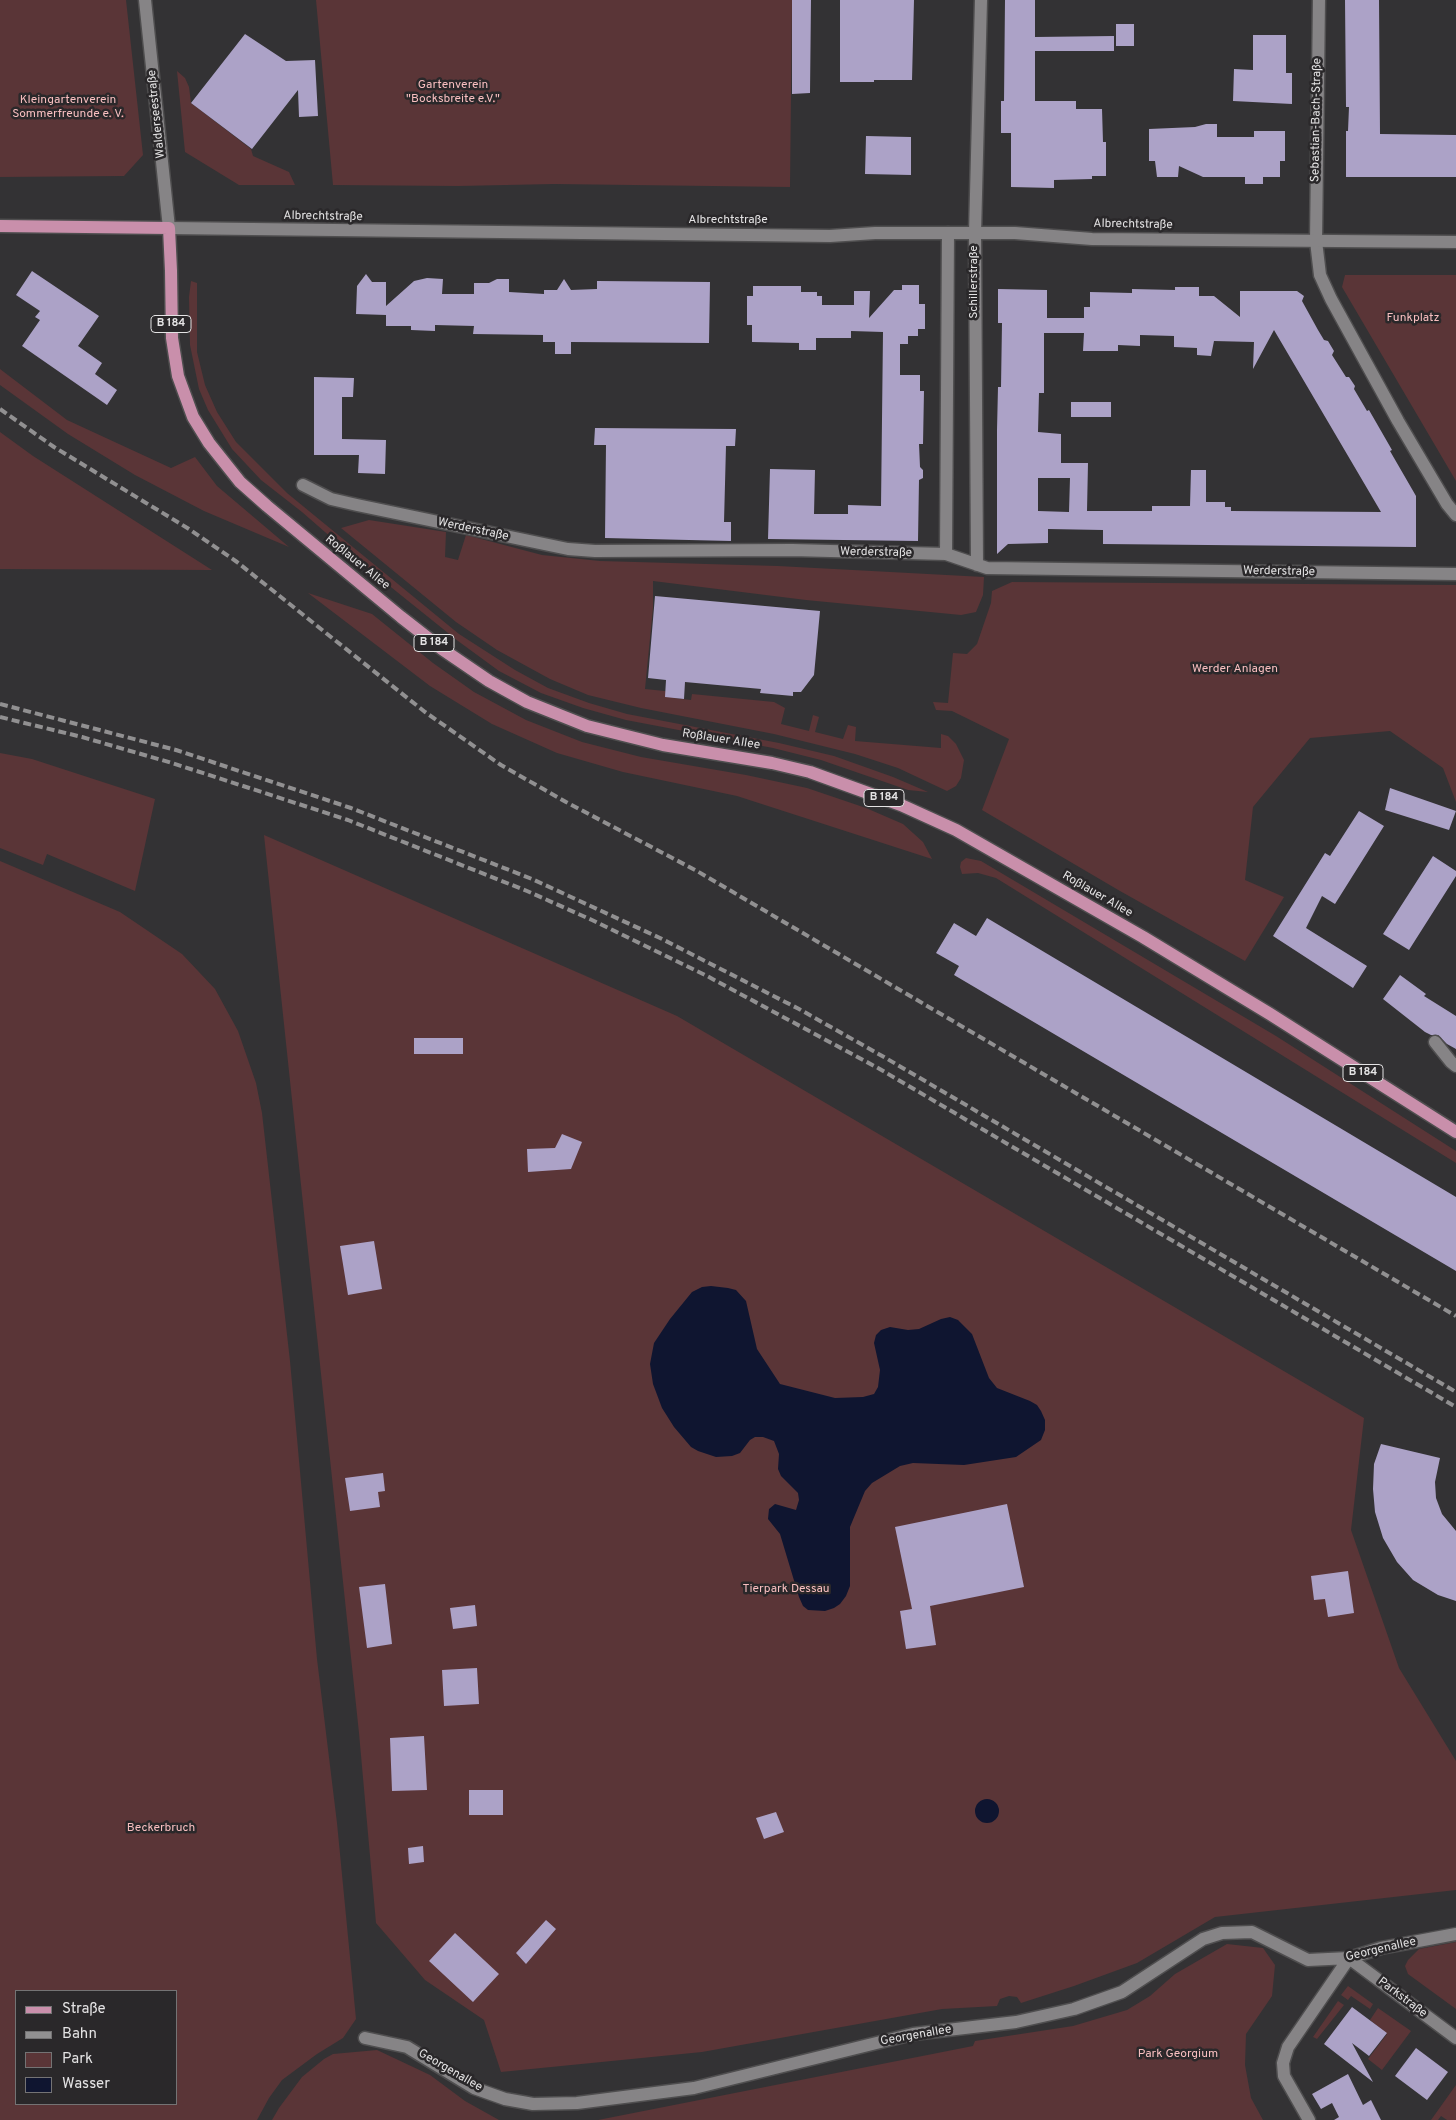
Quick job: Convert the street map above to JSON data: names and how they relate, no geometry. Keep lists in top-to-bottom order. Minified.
{"streets":{"main road":["Albrechtstraße","B 184","Roßlauer Allee"],"street":["Walderseestraße","Sebastian-Bach-Straße","Schillerstraße","Werderstraße","Georgenallee","Parkstraße"]},"crossings":[["Walderseestraße","Albrechtstraße"],["Walderseestraße","Roßlauer Allee"],["Sebastian-Bach-Straße","Albrechtstraße"],["Albrechtstraße","Schillerstraße"],["Albrechtstraße","Roßlauer Allee"],["Schillerstraße","Werderstraße"],["Georgenallee","Parkstraße"]],"parks":["Gartenverein \"Bocksbreite e.V.\"","Kleingartenverein Sommerfreunde e. V.","Funkplatz","Werder Anlagen","Tierpark Dessau","Beckerbruch","Park Georgium"],"legend":["Straße","Bahn","Park","Wasser"]}
